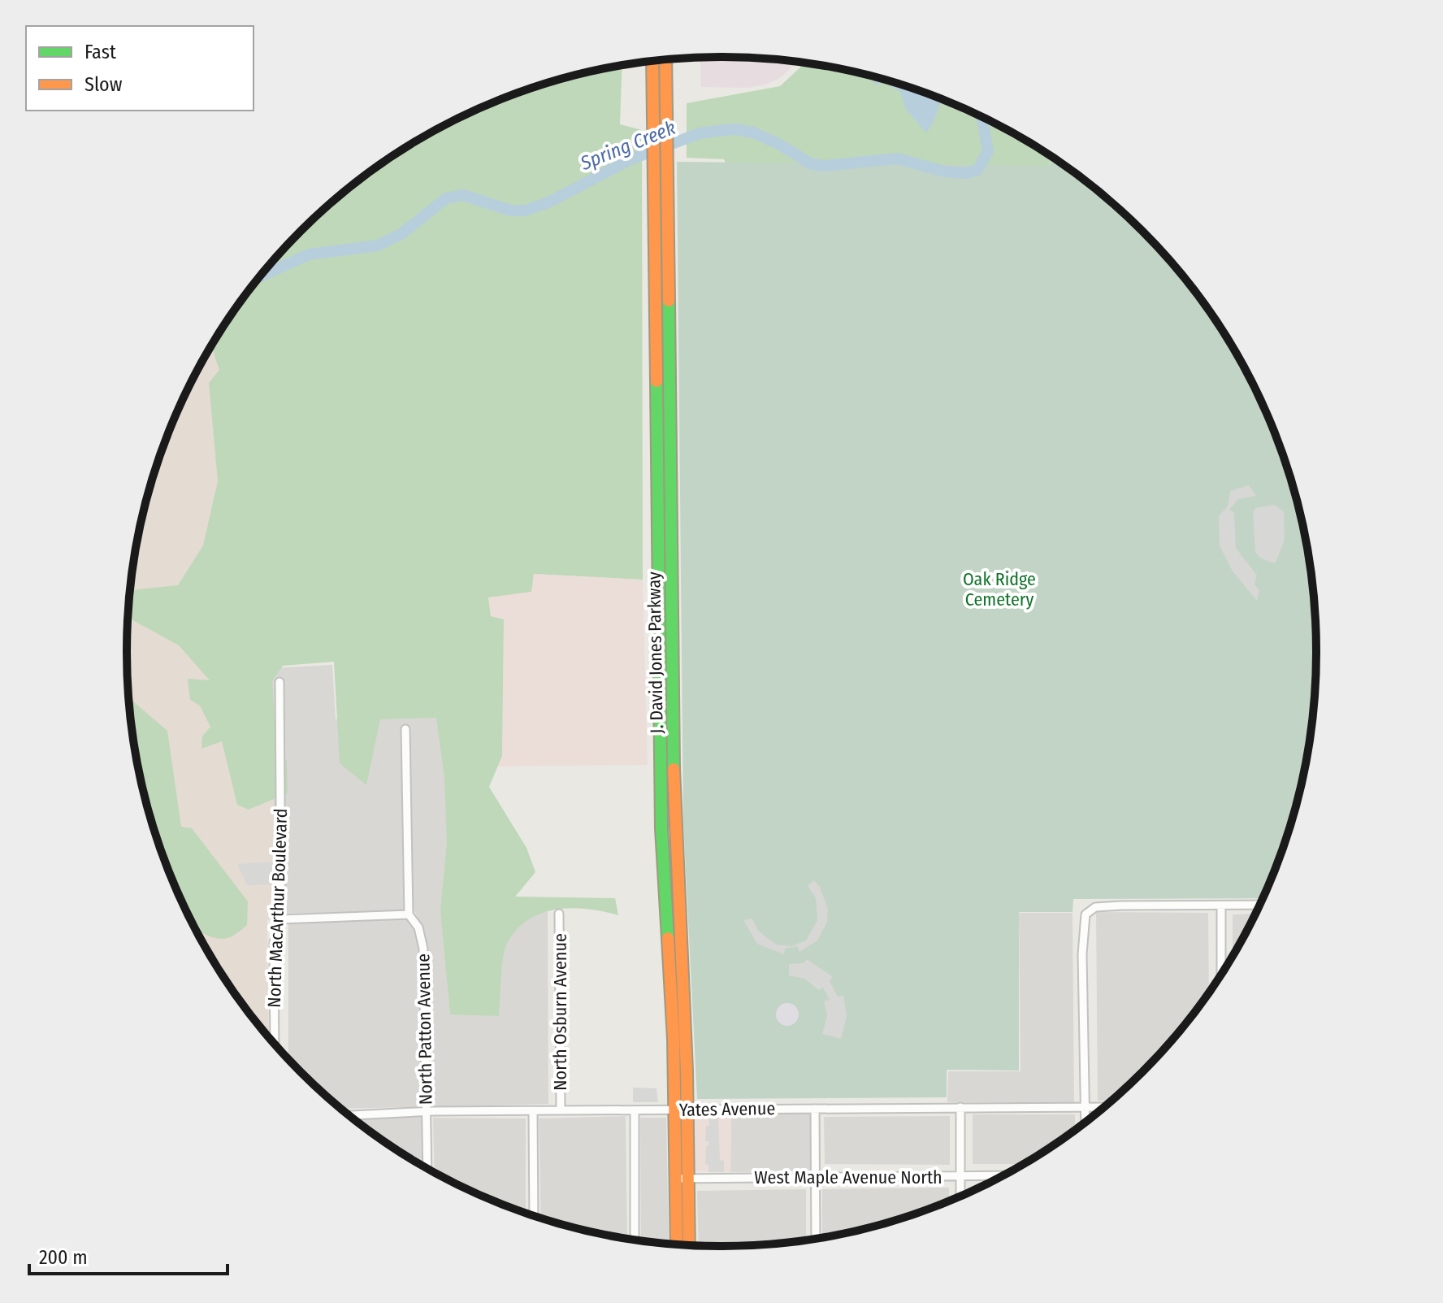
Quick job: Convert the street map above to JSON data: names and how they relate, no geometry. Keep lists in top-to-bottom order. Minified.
{"streets":{"main road":["J. David Jones Parkway"],"street":["North MacArthur Boulevard","North Osburn Avenue","North Patton Avenue","Yates Avenue","West Maple Avenue North"]},"crossings":[["J. David Jones Parkway","Yates Avenue"],["J. David Jones Parkway","West Maple Avenue North"],["North Osburn Avenue","Yates Avenue"],["North Patton Avenue","Yates Avenue"]],"water":["Spring Creek"],"parks":["Oak Ridge Cemetery"],"legend":["Fast","Slow"],"scale_bar":"200 m"}
